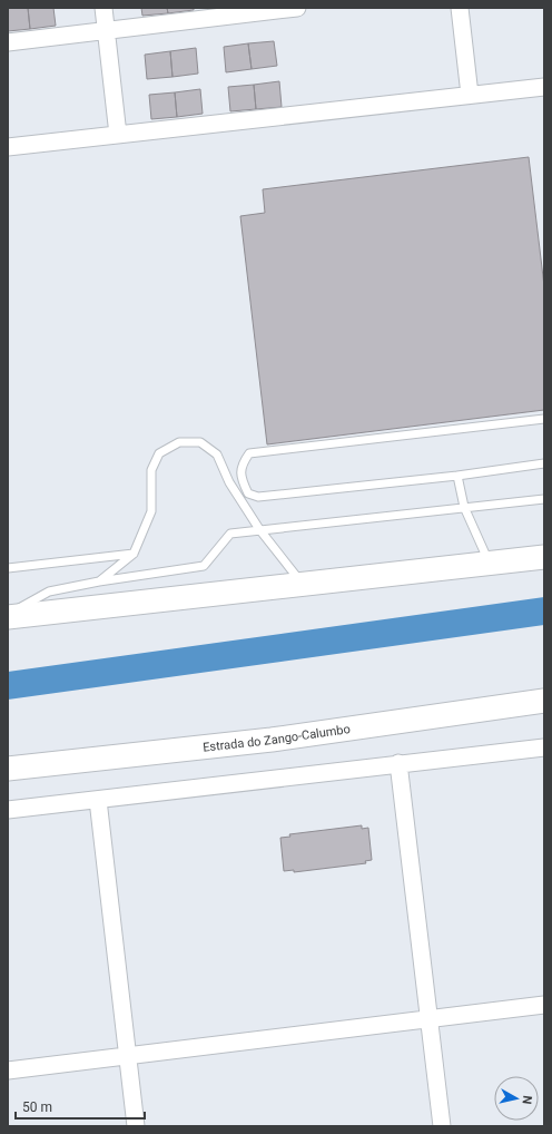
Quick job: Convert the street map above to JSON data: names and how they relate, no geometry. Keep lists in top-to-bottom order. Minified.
{"streets":{"main road":["Estrada do Zango-Calumbo"]},"scale_bar":"50 m","north":"right"}
